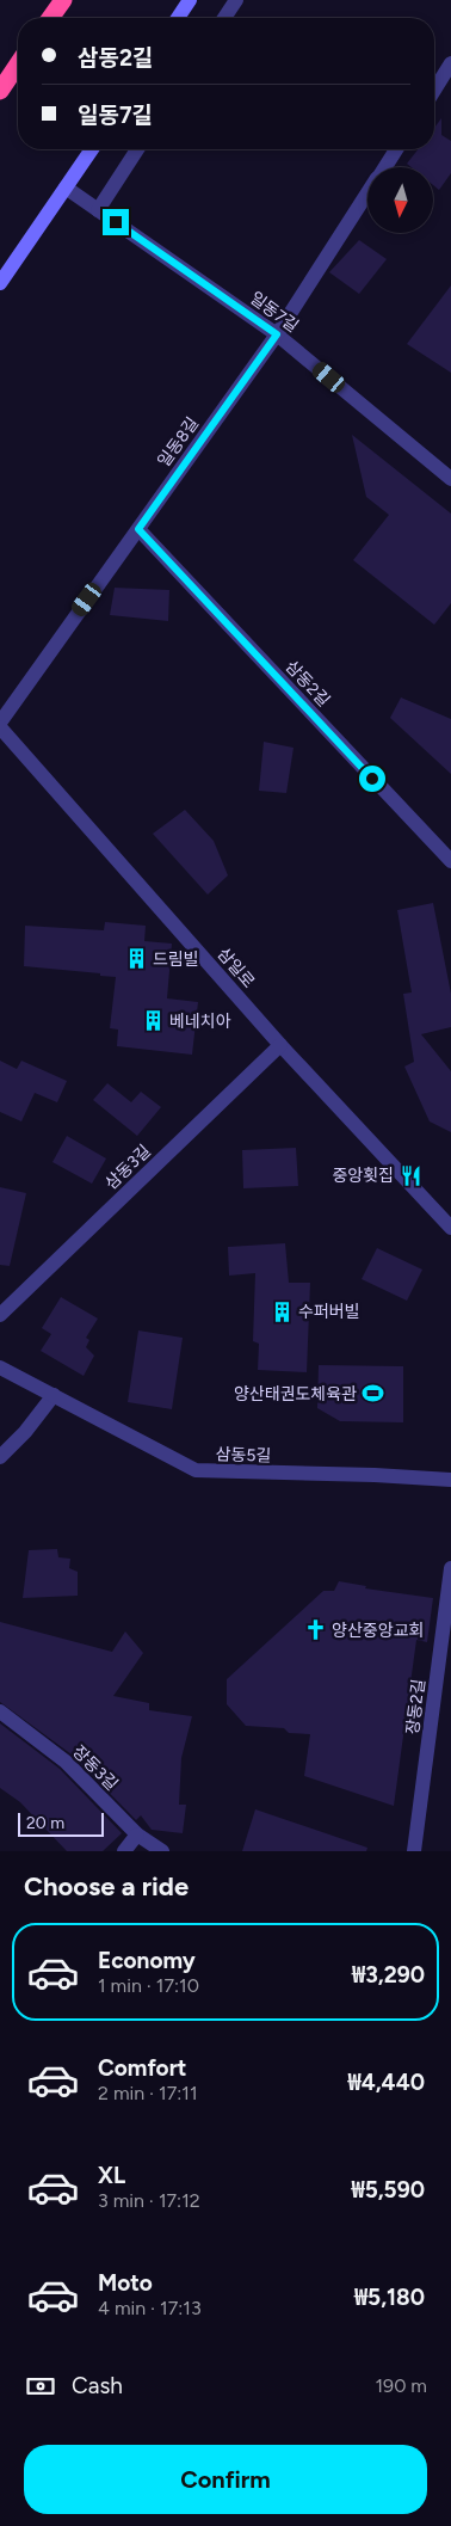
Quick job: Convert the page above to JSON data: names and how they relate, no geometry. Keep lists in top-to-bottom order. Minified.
{"streets":{"street":["일동7길","일동8길","삼동2길","삼일로","삼동3길","삼동5길","장동2길","장동3길"]},"crossings":[["일동7길","일동8길"],["일동8길","삼동2길"],["일동8길","삼일로"],["삼일로","삼동3길"]],"places":{"building":["드림빌","베네치아","수퍼버빌"],"restaurant":["중앙횟집"],"sports":["양산태권도체육관"],"church":["양산중앙교회"]},"scale_bar":"20 m","north":"bottom","page":{"banner":["삼동2길","일동7길"],"scale":"20 m","heading":"Choose a ride","list":[{"name":"Economy","note":"1 min · 17:10","value":"₩3,290"},{"name":"Comfort","note":"2 min · 17:11","value":"₩4,440"},{"name":"XL","note":"3 min · 17:12","value":"₩5,590"},{"name":"Moto","note":"4 min · 17:13","value":"₩5,180"}],"pay":["Cash","190 m"],"buttons":"Confirm"}}
